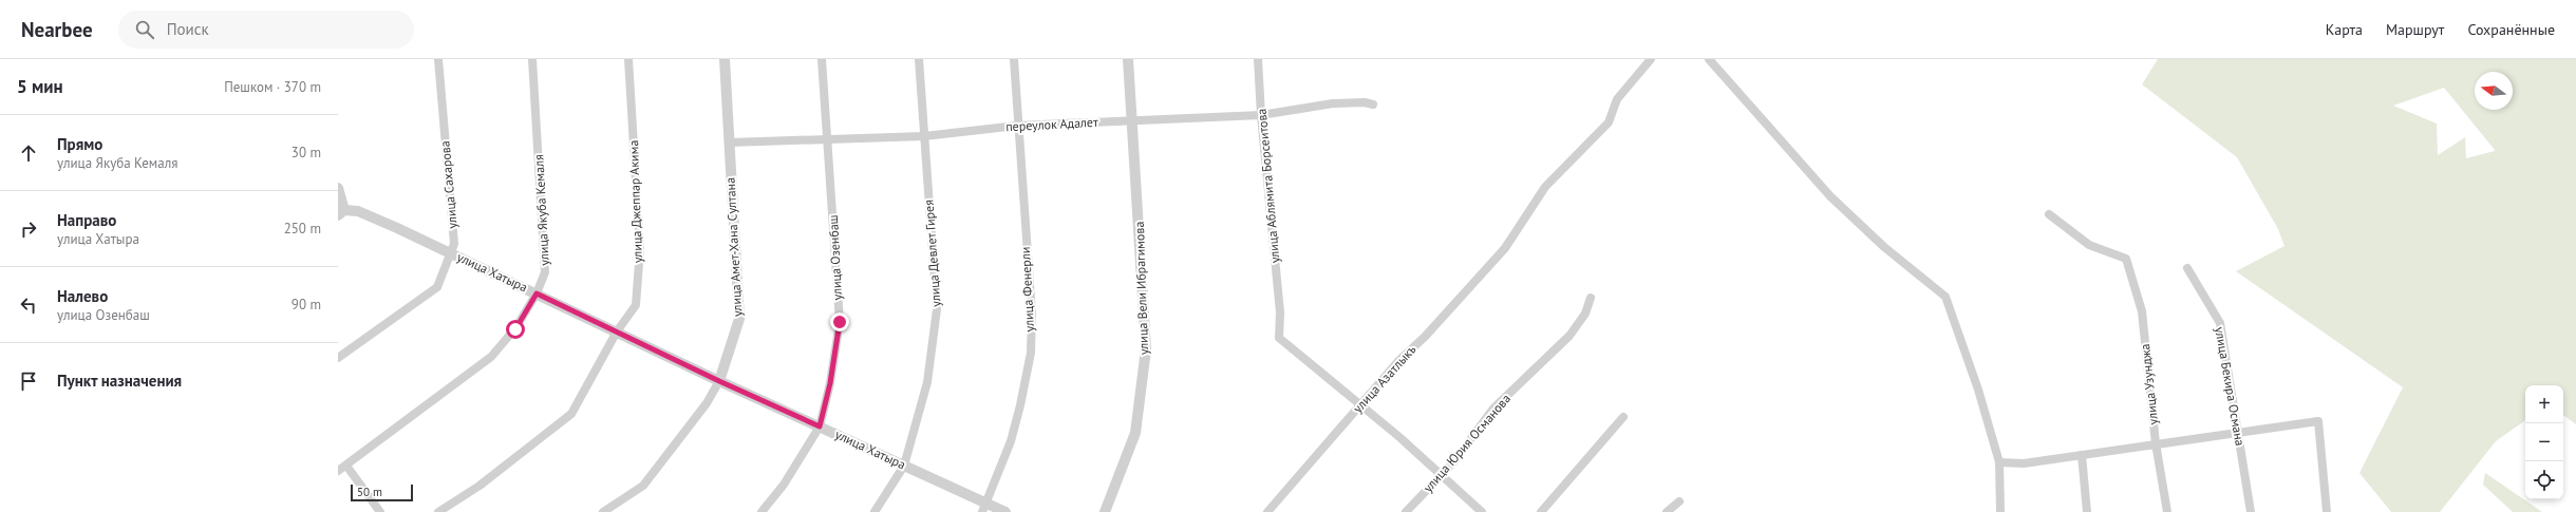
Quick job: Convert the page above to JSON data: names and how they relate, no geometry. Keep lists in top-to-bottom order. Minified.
{"streets":{"street":["переулок Адалет","улица Сахарова","улица Аблямита Борсеитова","улица Джеппар Акима","улица Якуба Кемаля","улица Амет-Хана Султана","улица Девлет Гирея","улица Озенбаш","улица Хатыра","улица Вели Ибрагимова","улица Фенерли","улица Азатлыкъ","улица Узунджа","улица Бекира Османа","улица Юрия Османова"]},"crossings":[["переулок Адалет","улица Аблямита Борсеитова"],["переулок Адалет","улица Амет-Хана Султана"],["переулок Адалет","улица Девлет Гирея"],["переулок Адалет","улица Озенбаш"],["переулок Адалет","улица Вели Ибрагимова"],["переулок Адалет","улица Фенерли"],["улица Сахарова","улица Хатыра"],["улица Аблямита Борсеитова","улица Азатлыкъ"],["улица Джеппар Акима","улица Хатыра"],["улица Якуба Кемаля","улица Хатыра"],["улица Амет-Хана Султана","улица Хатыра"],["улица Девлет Гирея","улица Хатыра"],["улица Озенбаш","улица Хатыра"],["улица Хатыра","улица Фенерли"]],"scale_bar":"50 m","north":"left","page":{"header":"Nearbee","search":"Поиск","nav":["Карта","Маршрут","Сохранённые"],"heading":["5 мин","Пешком · 370 m"],"list":[["Прямо","улица Якуба Кемаля","30 m"],["Направо","улица Хатыра","250 m"],["Налево","улица Озенбаш","90 m"],"Пункт назначения"],"map_buttons":["+","−"],"scale":"50 m"}}
